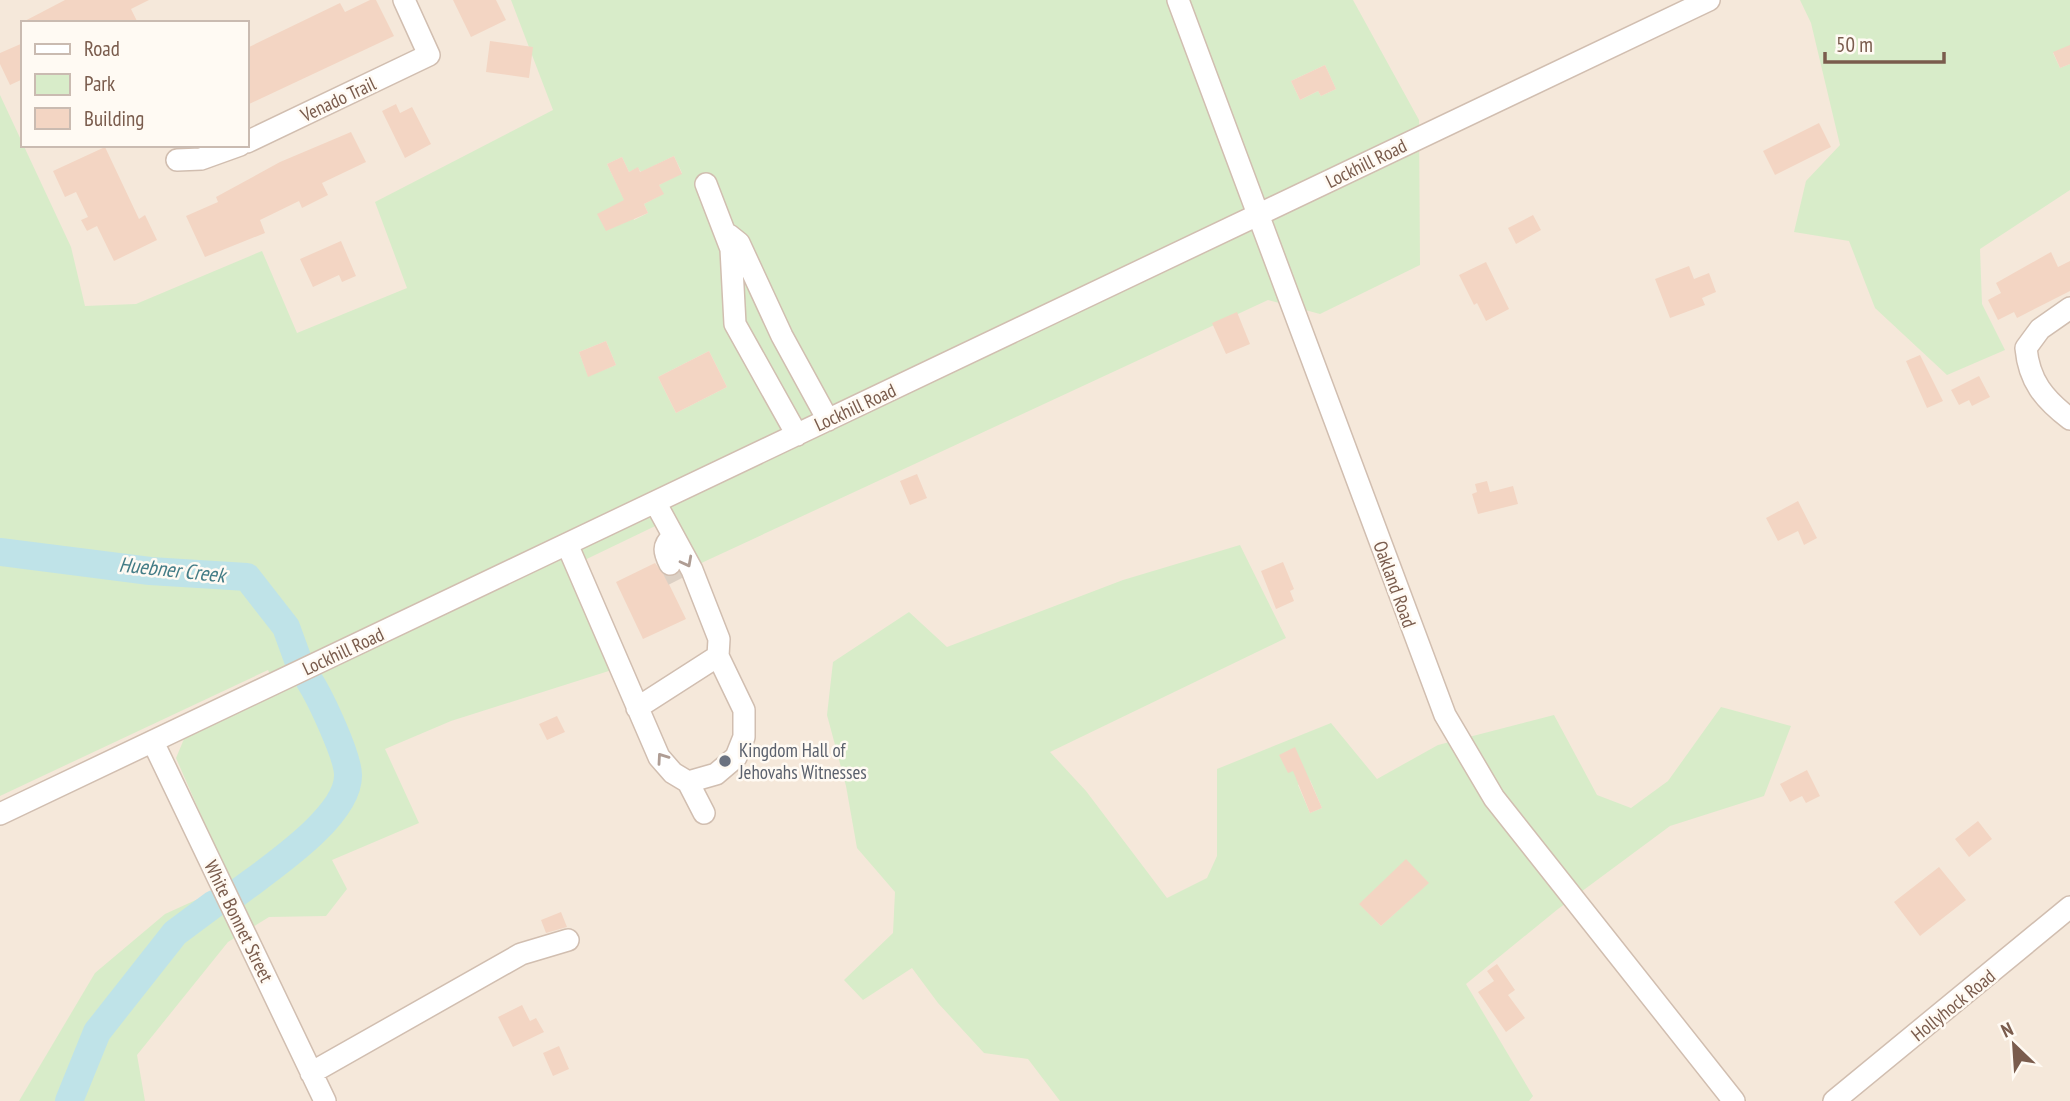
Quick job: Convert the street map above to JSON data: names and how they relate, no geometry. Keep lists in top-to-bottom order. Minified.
{"streets":{"street":["Venado Trail","Lockhill Road","Oakland Road","White Bonnet Street","Hollyhock Road"]},"crossings":[["Lockhill Road","Oakland Road"],["Lockhill Road","White Bonnet Street"]],"water":["Huebner Creek"],"places":["Kingdom Hall of Jehovahs Witnesses"],"legend":["Road","Park","Building"],"scale_bar":"50 m","north":"top left"}
